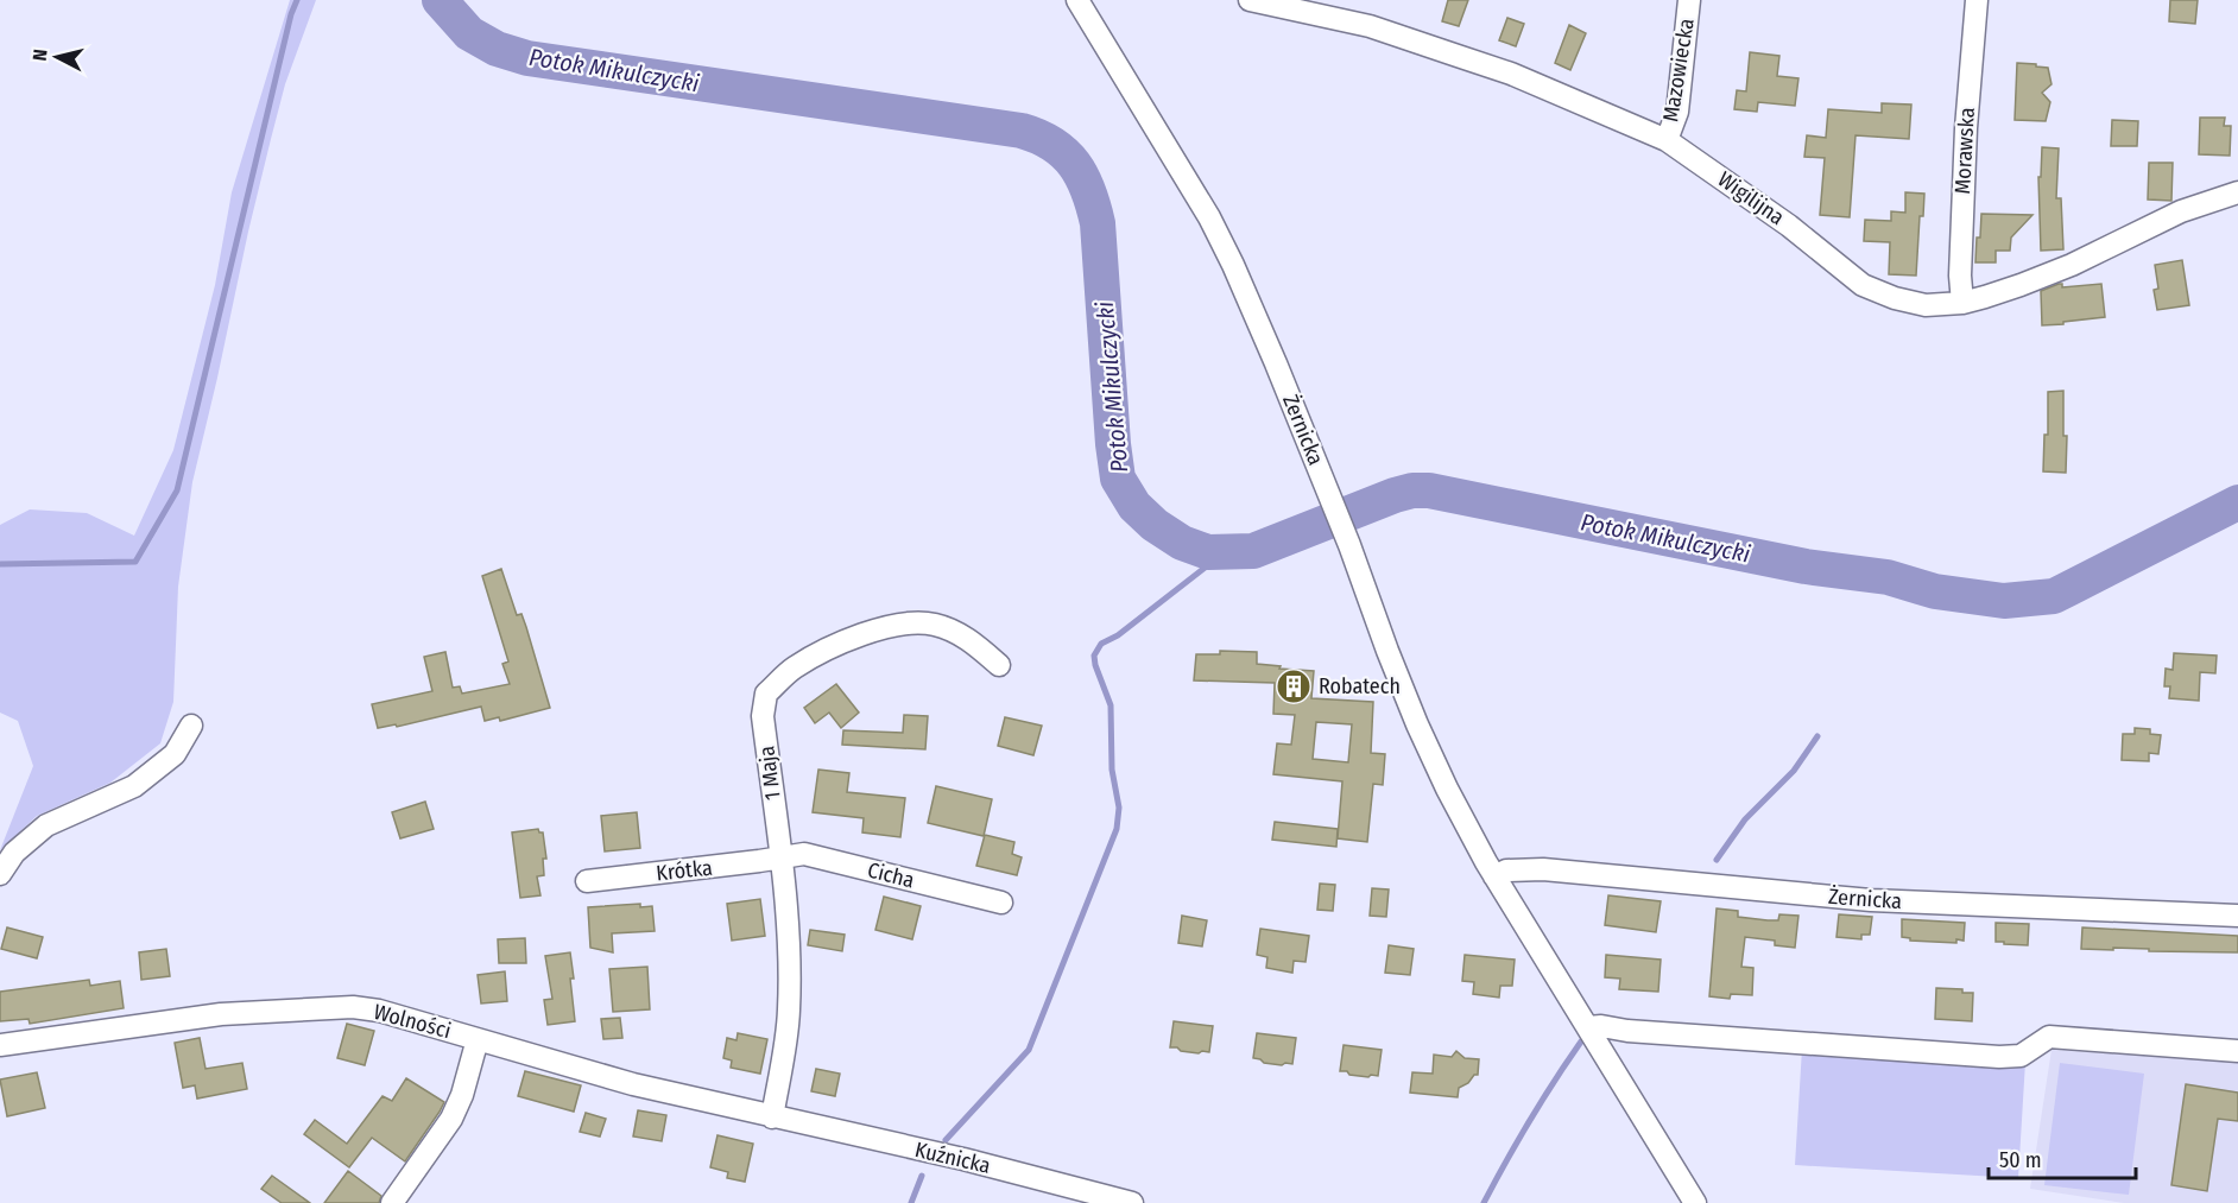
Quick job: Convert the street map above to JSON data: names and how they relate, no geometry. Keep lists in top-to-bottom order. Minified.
{"streets":{"street":["Mazowiecka","Morawska","Wigilijna","Żernicka","1 Maja","Krótka","Cicha","Wolności","Kuźnicka"]},"crossings":[["Mazowiecka","Wigilijna"],["Morawska","Wigilijna"],["1 Maja","Krótka"],["1 Maja","Cicha"],["1 Maja","Wolności"],["1 Maja","Kuźnicka"],["Krótka","Cicha"],["Wolności","Kuźnicka"]],"water":["Potok Mikulczycki"],"places":{"building":["Robatech"]},"scale_bar":"50 m","north":"left"}
